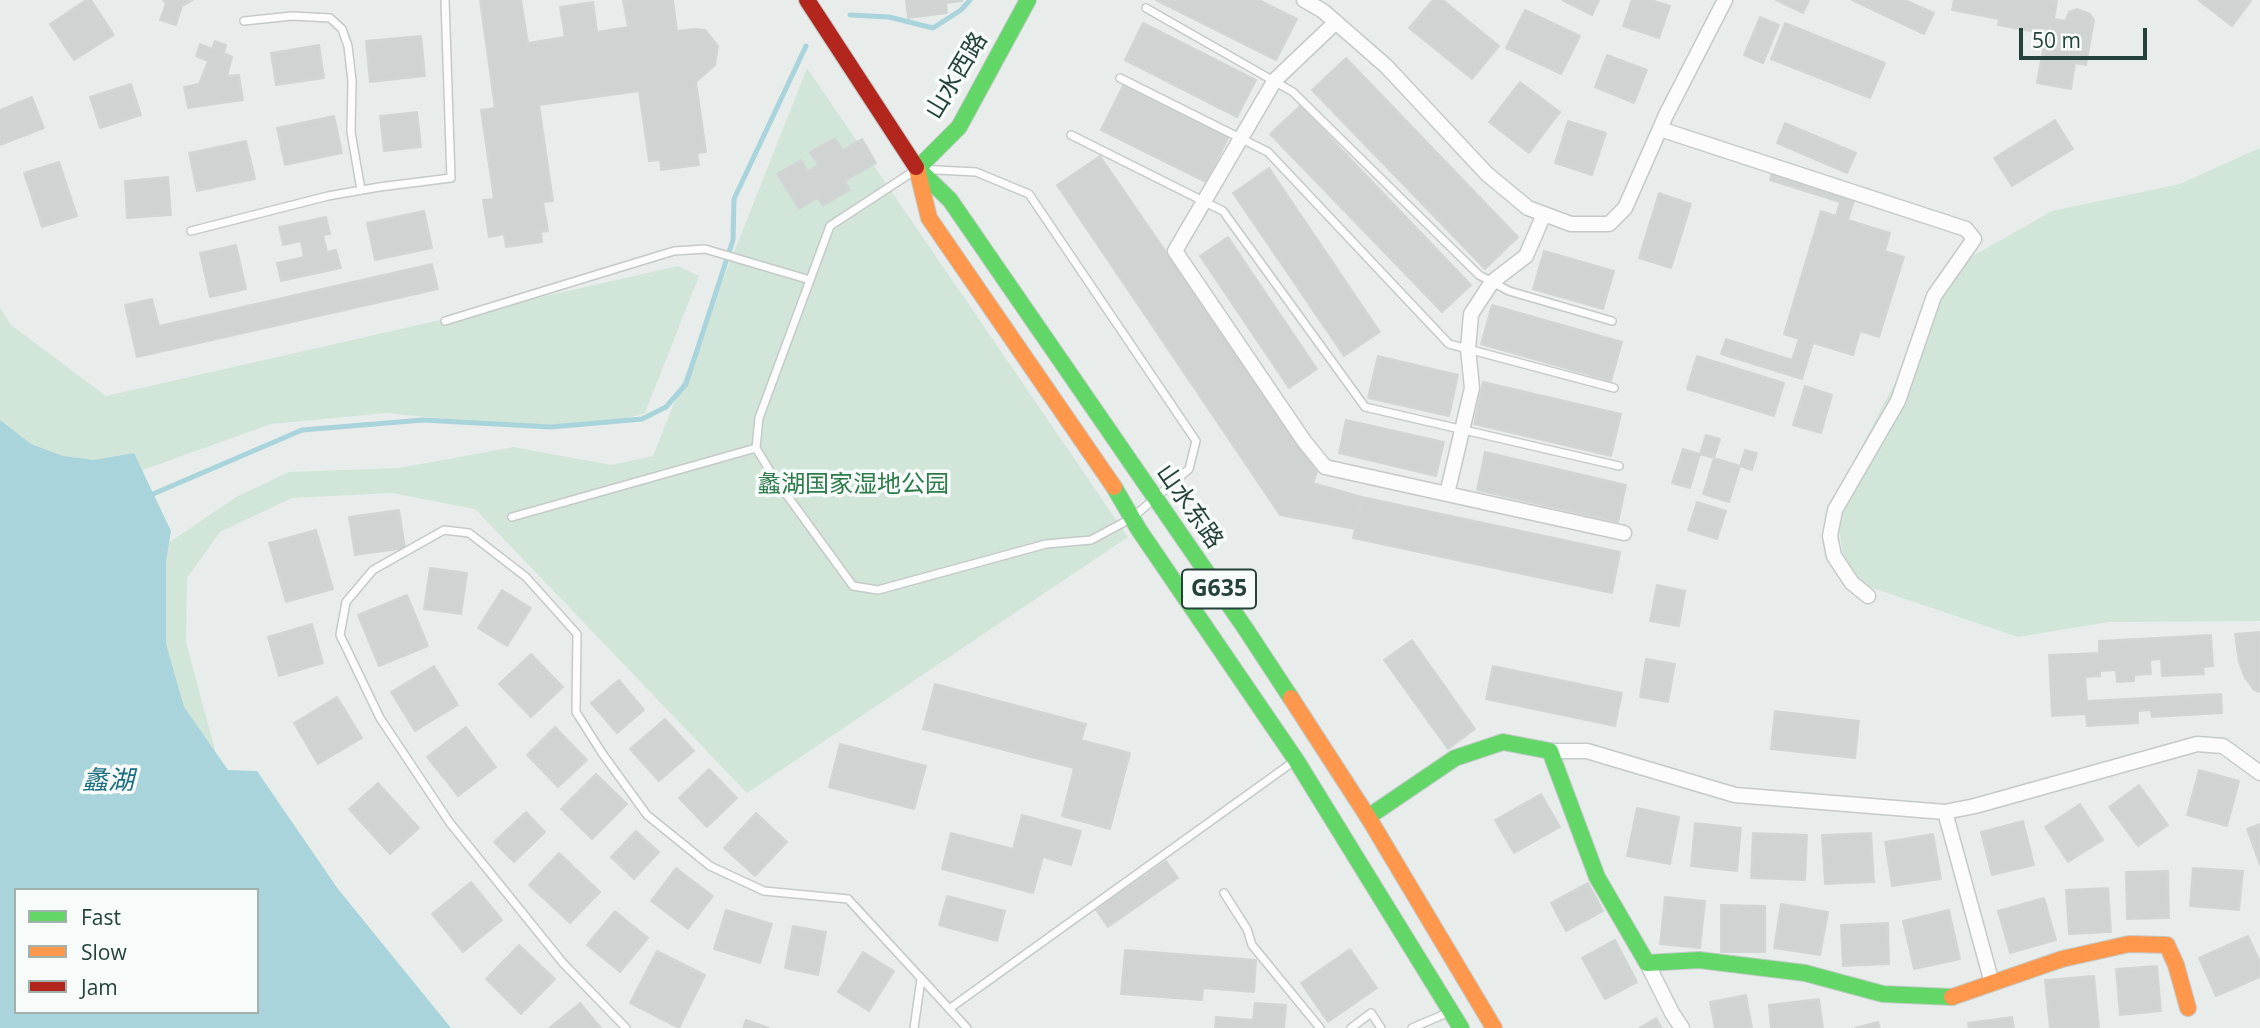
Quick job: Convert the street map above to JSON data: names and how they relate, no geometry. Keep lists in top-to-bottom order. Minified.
{"streets":{"main road":["山水西路","山水东路","G635"]},"crossings":[["山水西路","山水东路"]],"water":["蠡湖"],"parks":["蠡湖国家湿地公园"],"legend":["Fast","Slow","Jam"],"scale_bar":"50 m"}
